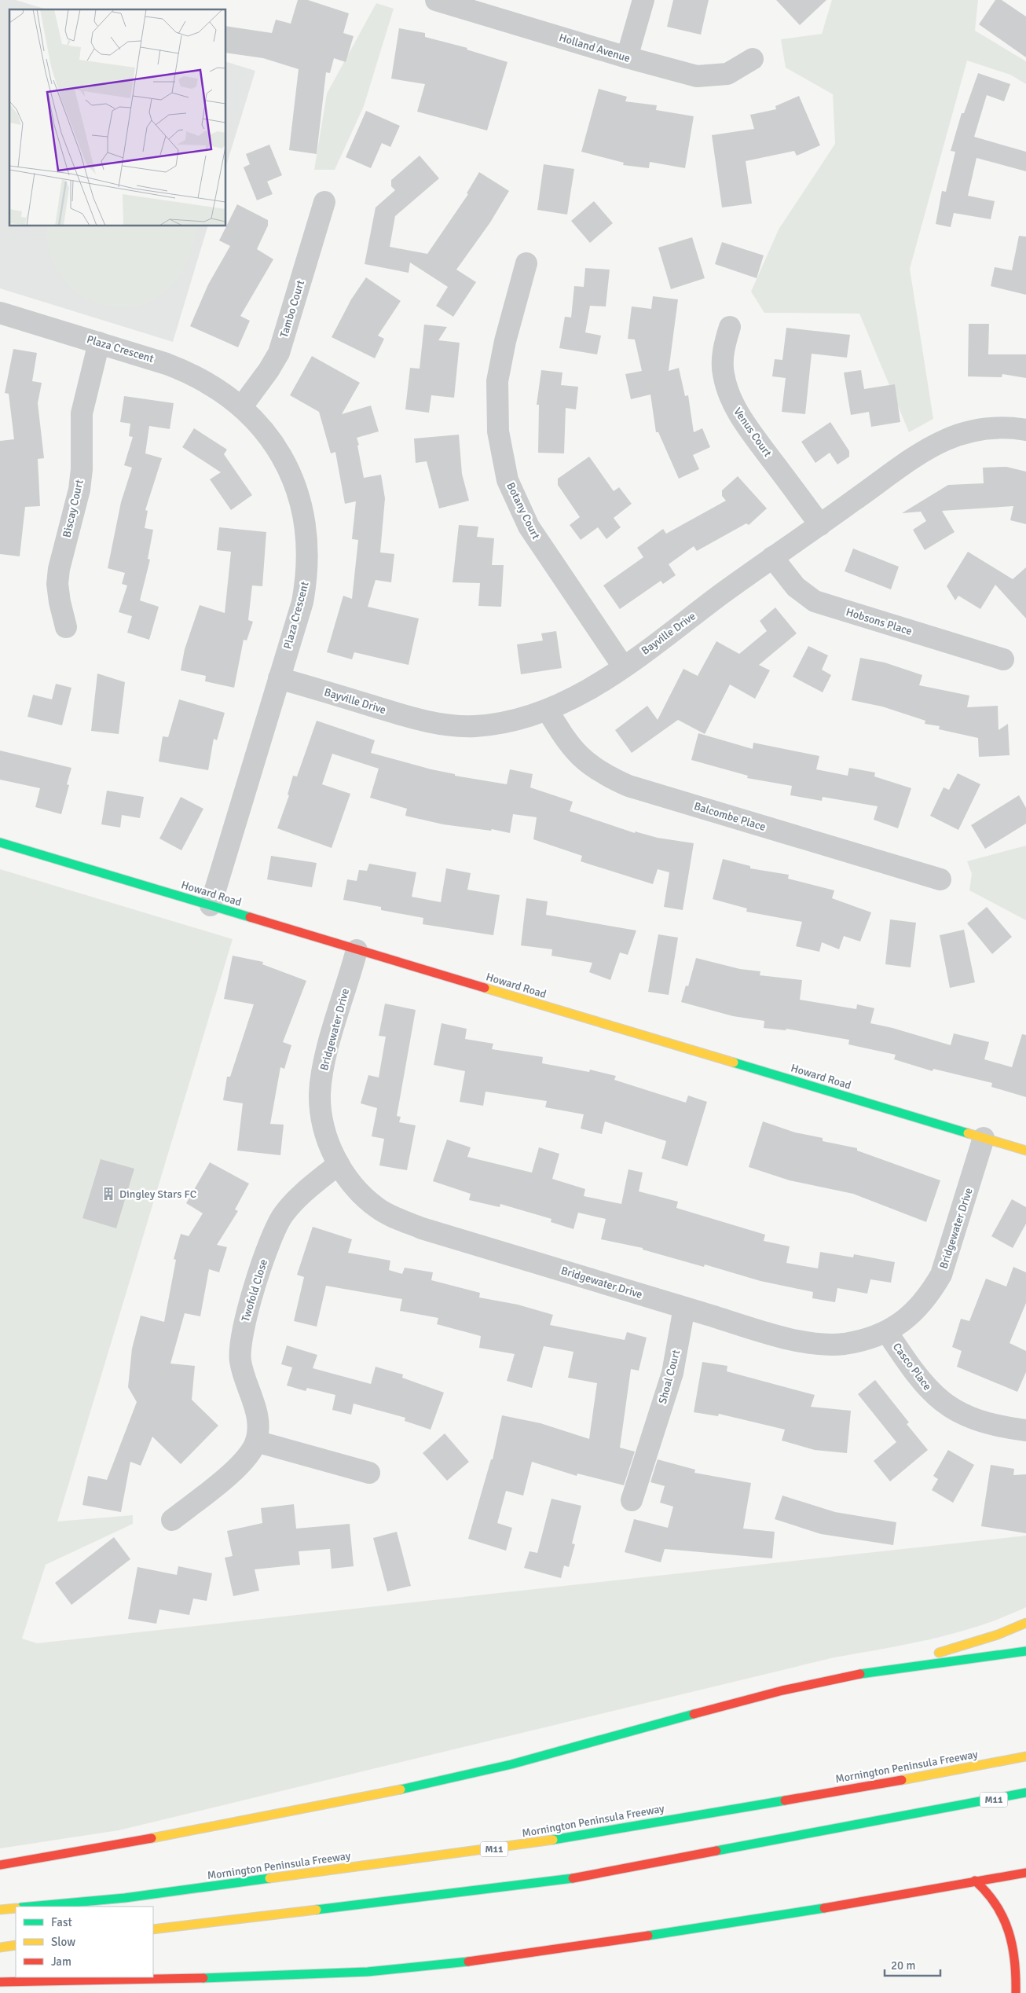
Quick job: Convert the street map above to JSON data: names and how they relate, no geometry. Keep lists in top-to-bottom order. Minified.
{"streets":{"main road":["Howard Road","Mornington Peninsula Freeway","M11"],"street":["Holland Avenue","Tambo Court","Plaza Crescent","Venus Court","Biscay Court","Botany Court","Hobsons Place","Bayville Drive","Balcombe Place","Bridgewater Drive","Twofold Close","Casco Place","Shoal Court"]},"crossings":[["Tambo Court","Plaza Crescent"],["Plaza Crescent","Biscay Court"],["Plaza Crescent","Bayville Drive"],["Plaza Crescent","Howard Road"],["Venus Court","Bayville Drive"],["Botany Court","Bayville Drive"],["Hobsons Place","Bayville Drive"],["Bayville Drive","Balcombe Place"],["Howard Road","Bridgewater Drive"],["Bridgewater Drive","Twofold Close"],["Bridgewater Drive","Casco Place"],["Bridgewater Drive","Shoal Court"]],"places":{"building":["Dingley Stars FC"]},"legend":["Fast","Slow","Jam"],"scale_bar":"20 m"}
